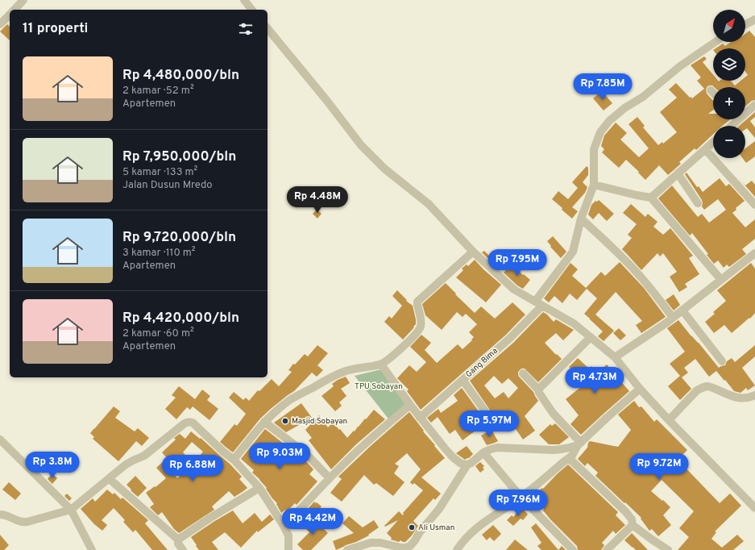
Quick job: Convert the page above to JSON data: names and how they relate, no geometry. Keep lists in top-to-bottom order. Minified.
{"streets":{"street":["Gang Bima"]},"parks":["TPU Sobayan"],"places":["Masjid Sobayan","Ali Usman"],"north":"top right","page":{"map_buttons":["+","−"],"heading":"11 properti","list":[{"name":"Rp 4,480,000/bln","note":"2 kamar · 52 m² · Apartemen"},{"name":"Rp 7,950,000/bln","note":"5 kamar · 133 m² · Jalan Dusun Mredo"},{"name":"Rp 9,720,000/bln","note":"3 kamar · 110 m² · Apartemen"},{"name":"Rp 4,420,000/bln","note":"2 kamar · 60 m² · Apartemen"}],"price":["Rp 7.85M","Rp 4.48M","Rp 7.95M","Rp 4.73M","Rp 5.97M","Rp 9.03M","Rp 3.8M","Rp 9.72M","Rp 6.88M","Rp 7.96M","Rp 4.42M"]}}
